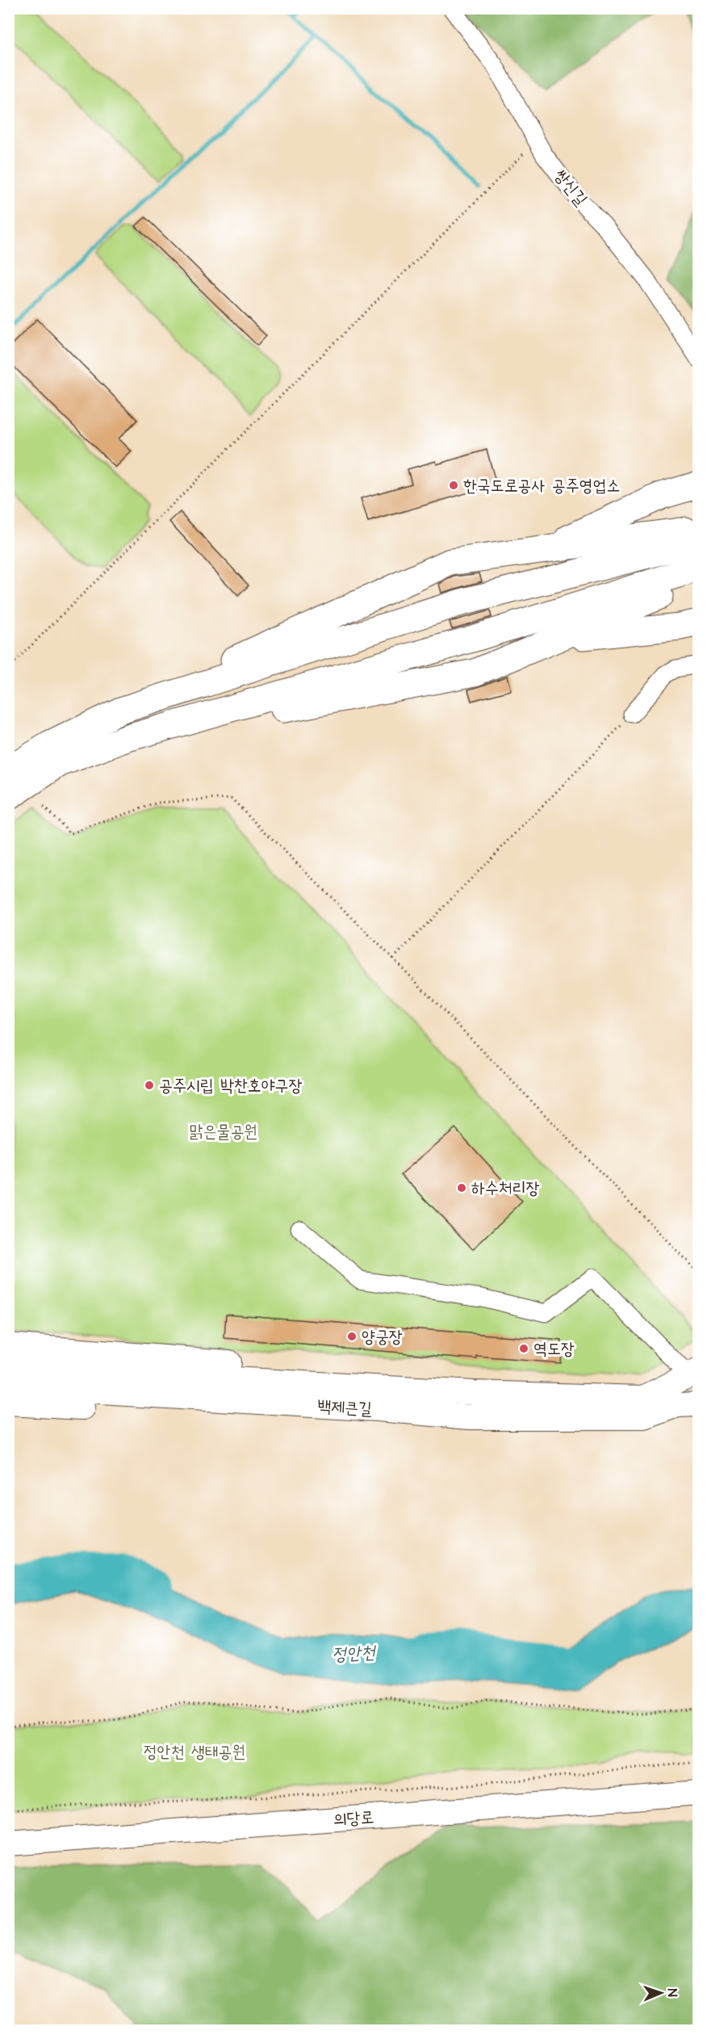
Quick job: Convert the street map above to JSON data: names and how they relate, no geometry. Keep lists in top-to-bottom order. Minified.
{"streets":{"main road":["백제큰길","의당로"],"street":["쌍신길"]},"water":["정안천"],"parks":["맑은물공원","정안천 생태공원"],"places":["한국도로공사 공주영업소","공주시립 박찬호야구장","하수처리장","양궁장","역도장"],"north":"right"}
